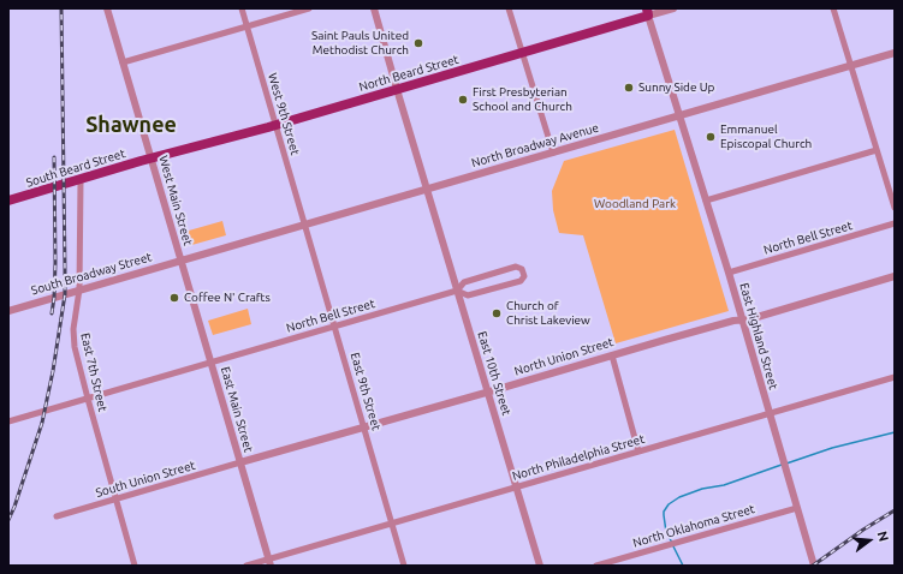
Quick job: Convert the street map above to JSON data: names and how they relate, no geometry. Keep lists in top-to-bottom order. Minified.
{"streets":{"main road":["North Beard Street","South Beard Street"],"street":["West 9th Street","North Broadway Avenue","West Main Street","North Bell Street","South Broadway Street","East Highland Street","North Union Street","East 7th Street","East 10th Street","East 9th Street","East Main Street","North Philadelphia Street","South Union Street","North Oklahoma Street"]},"crossings":[["North Beard Street","West 9th Street"],["North Beard Street","South Beard Street"],["North Beard Street","West Main Street"],["North Beard Street","East Highland Street"],["North Beard Street","East 10th Street"],["West 9th Street","North Broadway Avenue"],["West 9th Street","East 9th Street"],["North Broadway Avenue","West Main Street"],["North Broadway Avenue","South Broadway Street"],["North Broadway Avenue","East Highland Street"],["North Broadway Avenue","East 10th Street"],["North Broadway Avenue","East 9th Street"],["North Broadway Avenue","East Main Street"],["South Beard Street","West Main Street"],["South Beard Street","East 7th Street"],["West Main Street","South Broadway Street"],["West Main Street","East Main Street"],["North Bell Street","East Highland Street"],["North Bell Street","East 7th Street"],["North Bell Street","East 10th Street"],["North Bell Street","East 9th Street"],["North Bell Street","East Main Street"],["South Broadway Street","East 7th Street"],["South Broadway Street","East Main Street"],["East Highland Street","North Union Street"],["East Highland Street","North Philadelphia Street"],["East Highland Street","North Oklahoma Street"],["North Union Street","East 10th Street"],["North Union Street","East 9th Street"],["North Union Street","East Main Street"],["North Union Street","South Union Street"],["East 7th Street","South Union Street"],["East 10th Street","North Philadelphia Street"],["East 9th Street","North Philadelphia Street"],["East Main Street","North Philadelphia Street"],["East Main Street","South Union Street"]],"districts":["Shawnee"],"parks":["Woodland Park"],"places":["Saint Pauls United Methodist Church","Sunny Side Up","First Presbyterian School and Church","Emmanuel Episcopal Church","Coffee N' Crafts","Church of Christ Lakeview"],"north":"right"}
